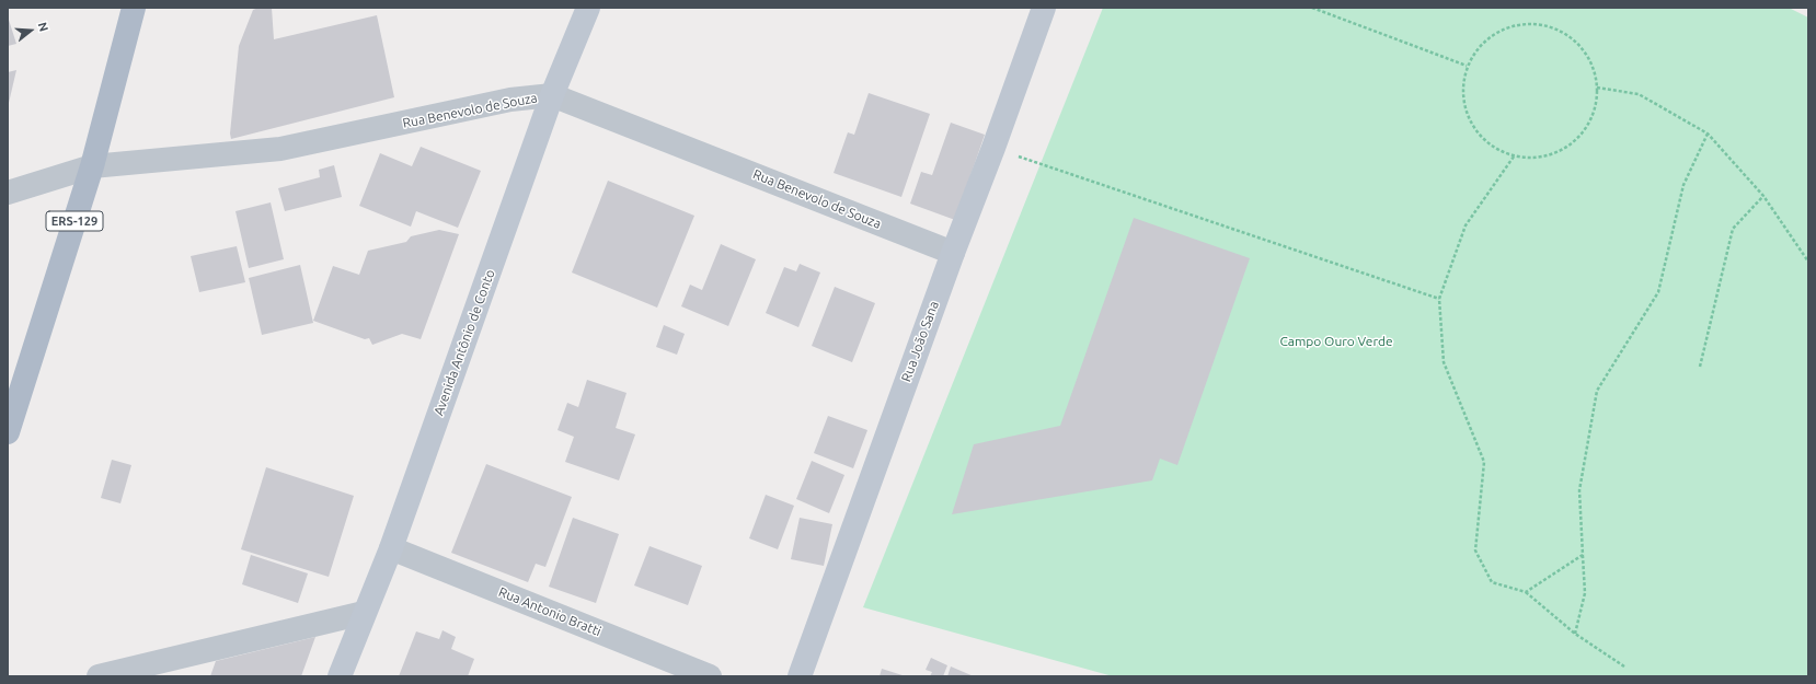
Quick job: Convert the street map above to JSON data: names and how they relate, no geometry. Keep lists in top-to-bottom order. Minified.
{"streets":{"main road":["ERS-129"],"street":["Rua Benevolo de Souza","Rua João Sana","Avenida Antônio de Conto","Rua Antonio Bratti"]},"crossings":[["Rua Benevolo de Souza","ERS-129"],["Rua Benevolo de Souza","Rua João Sana"],["Rua Benevolo de Souza","Avenida Antônio de Conto"],["Avenida Antônio de Conto","Rua Antonio Bratti"]],"parks":["Campo Ouro Verde"],"north":"right"}
